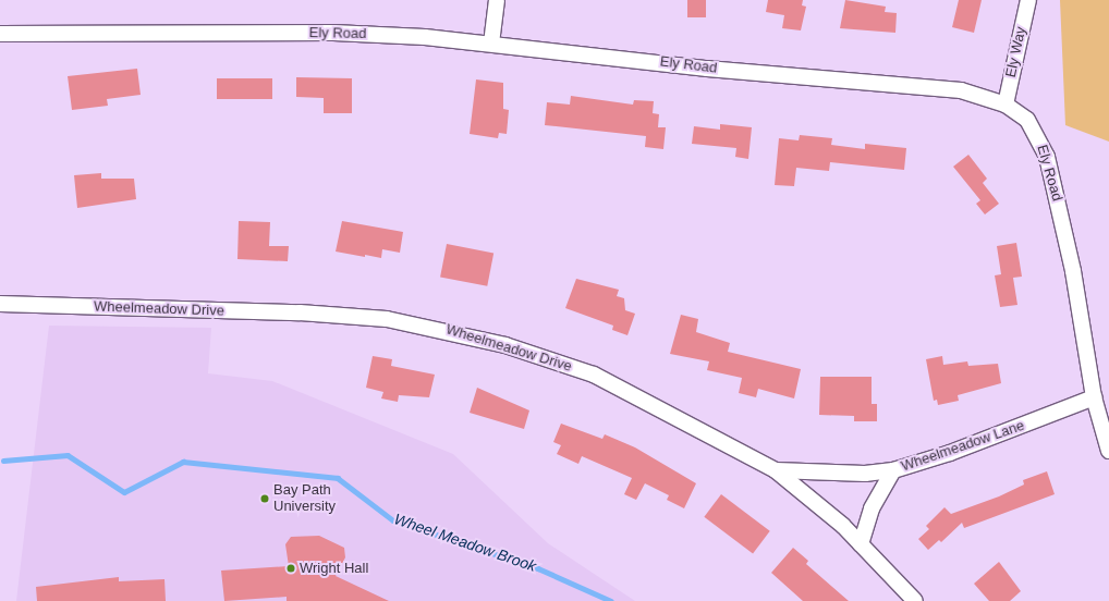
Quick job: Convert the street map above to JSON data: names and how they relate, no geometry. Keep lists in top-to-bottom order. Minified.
{"streets":{"street":["Ely Road","Ely Way","Wheelmeadow Drive","Wheelmeadow Lane"]},"crossings":[["Ely Road","Ely Way"],["Ely Road","Wheelmeadow Lane"],["Wheelmeadow Drive","Wheelmeadow Lane"]],"water":["Wheel Meadow Brook"],"places":["Bay Path University","Wright Hall"]}
